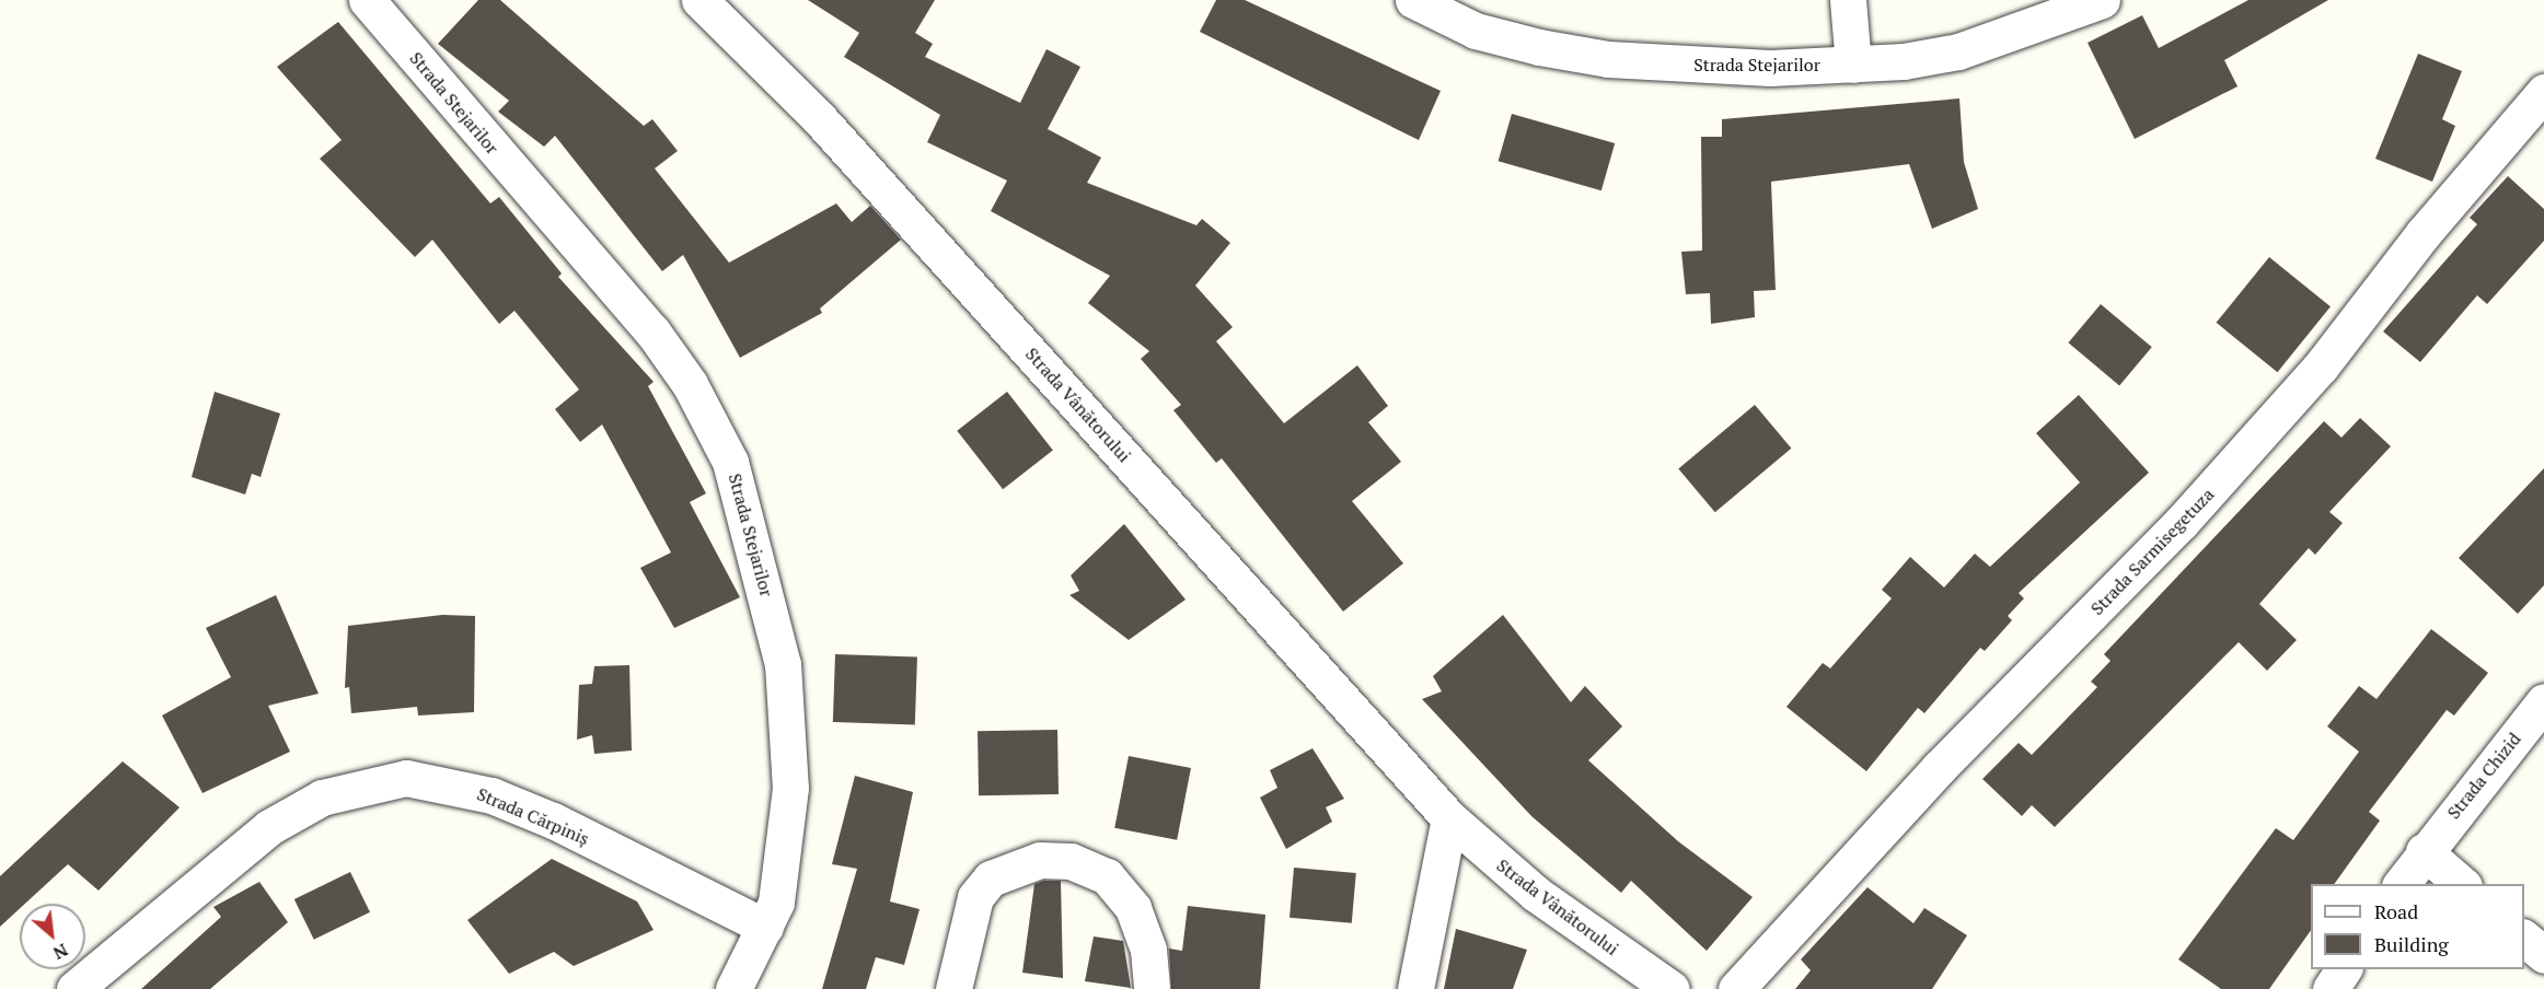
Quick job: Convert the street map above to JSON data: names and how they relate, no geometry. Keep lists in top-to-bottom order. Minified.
{"streets":{"street":["Strada Stejarilor","Strada Vânătorului","Strada Sarmisegetuza","Strada Chizid","Strada Cărpiniș"]},"crossings":[["Strada Stejarilor","Strada Cărpiniș"]],"legend":["Road","Building"],"north":"bottom right"}
